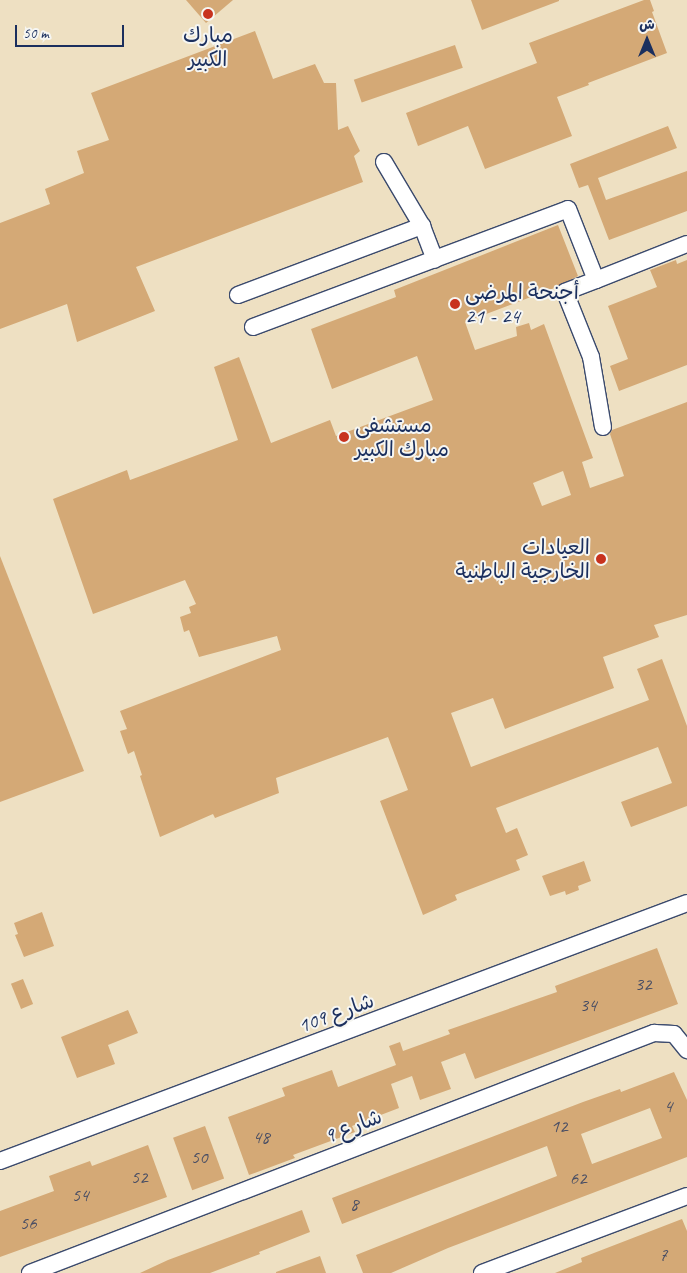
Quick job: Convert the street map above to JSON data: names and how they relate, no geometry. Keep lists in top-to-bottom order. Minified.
{"streets":{"street":["شارع 109","شارع 9"]},"places":["مبارك الكبير","أجنحة المرضى 21 - 24","مستشفى مبارك الكبير","العيادات الخارجية الباطنية"],"house_numbers":["32","34","4","12","48","50","52","62","54","8","56","7"],"scale_bar":"50 m","north":"top"}
